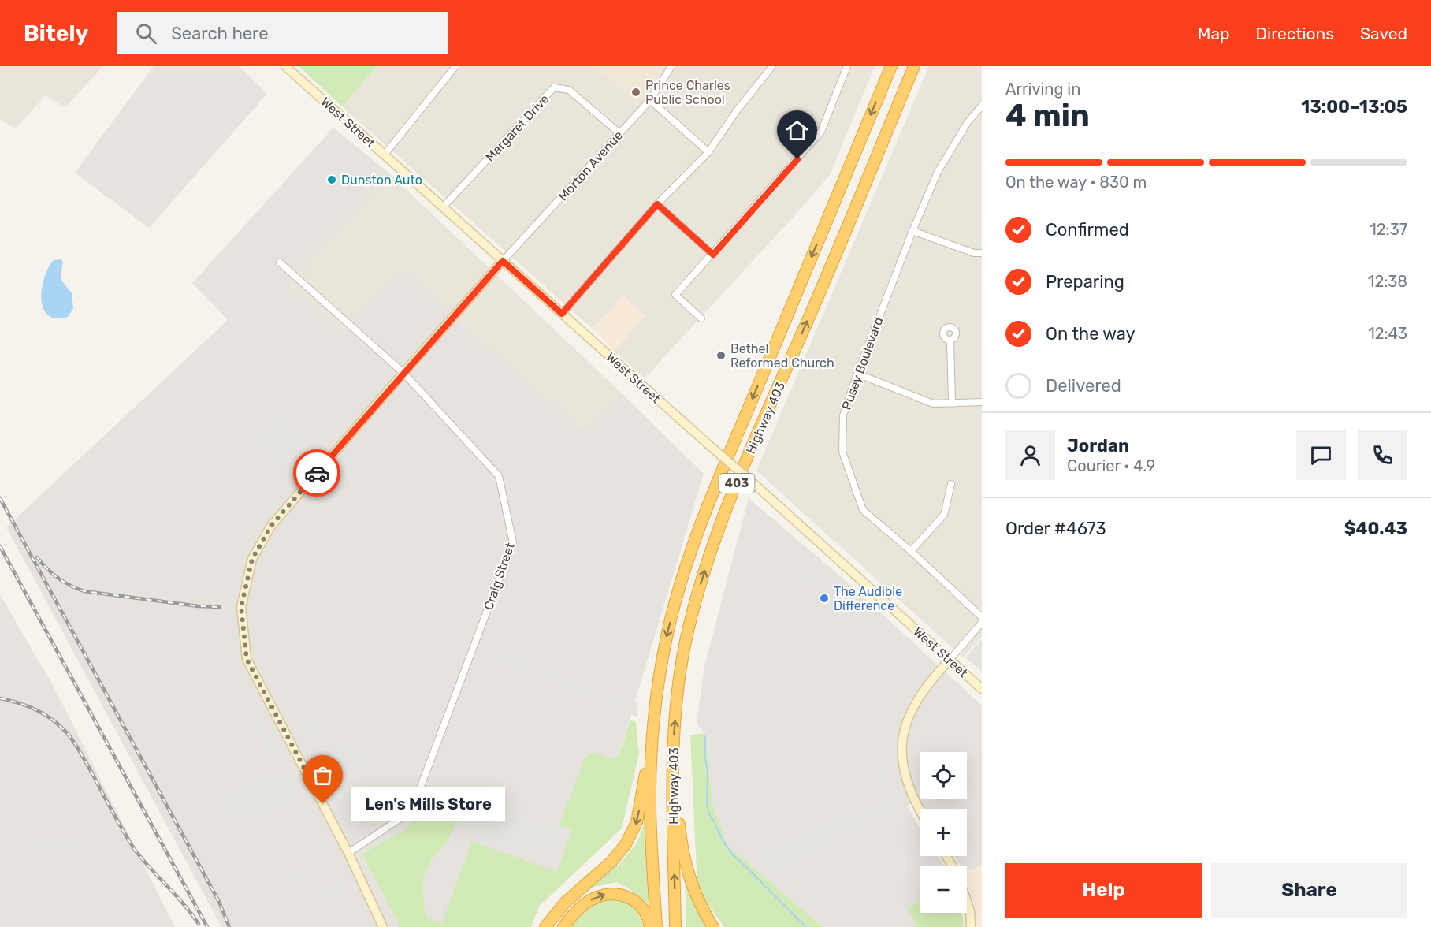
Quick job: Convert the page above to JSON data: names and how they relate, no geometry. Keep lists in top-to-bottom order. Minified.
{"streets":{"highway":["Highway 403","403"],"street":["West Street","Margaret Drive","Morton Avenue","Pusey Boulevard","Craig Street"]},"crossings":[["West Street","Margaret Drive"],["West Street","Morton Avenue"],["Margaret Drive","Morton Avenue"]],"places":["Prince Charles Public School","Dunston Auto","Bethel Reformed Church","The Audible Difference","Len's Mills Store"],"page":{"header":"Bitely","search":"Search here","nav":["Map","Directions","Saved"],"heading":["4 min","Arriving in","13:00–13:05"],"panel":["Jordan","Courier · 4.9","Order #4673","$40.43"],"bar":"On the way · 830 m","list":[["Confirmed","12:37"],["Preparing","12:38"],["On the way","12:43"],"Delivered"],"map_buttons":["+","−"],"bubble":"Len's Mills Store","buttons":["Help","Share"]}}
